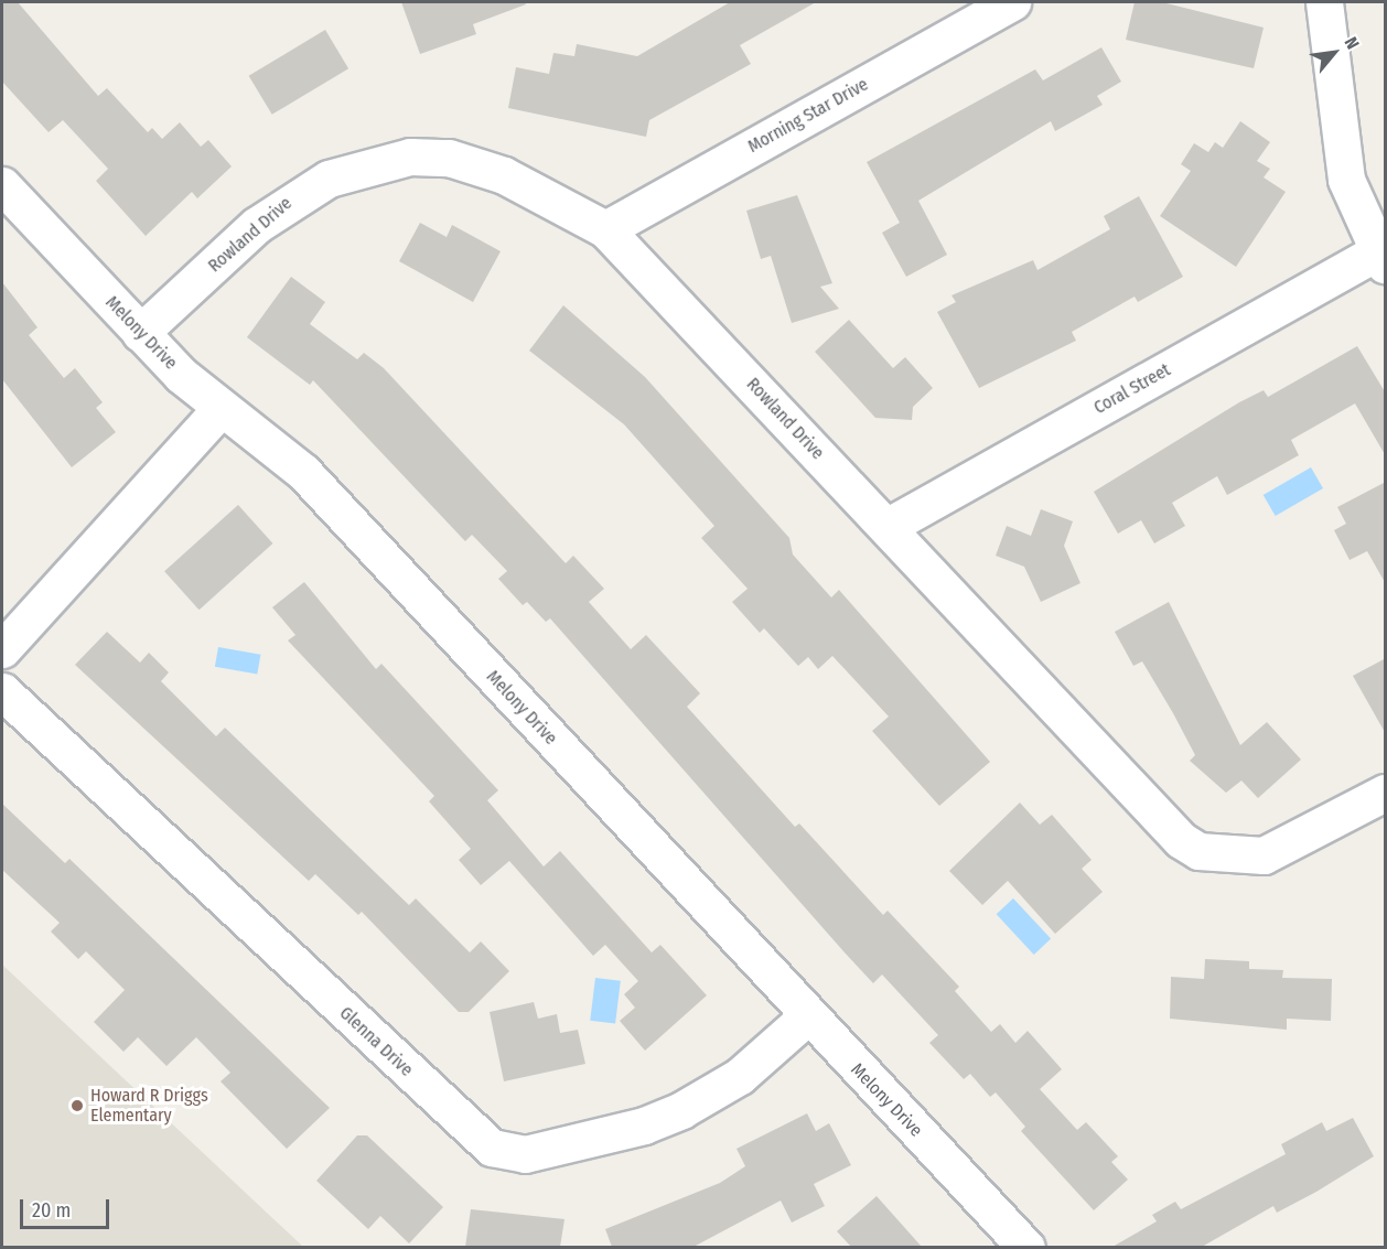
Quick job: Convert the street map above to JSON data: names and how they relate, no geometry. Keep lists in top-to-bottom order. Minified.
{"streets":{"street":["Morning Star Drive","Rowland Drive","Melony Drive","Coral Street","Glenna Drive"]},"crossings":[["Morning Star Drive","Rowland Drive"],["Rowland Drive","Melony Drive"],["Rowland Drive","Coral Street"],["Melony Drive","Glenna Drive"]],"places":["Howard R Driggs Elementary"],"scale_bar":"20 m","north":"top right"}
